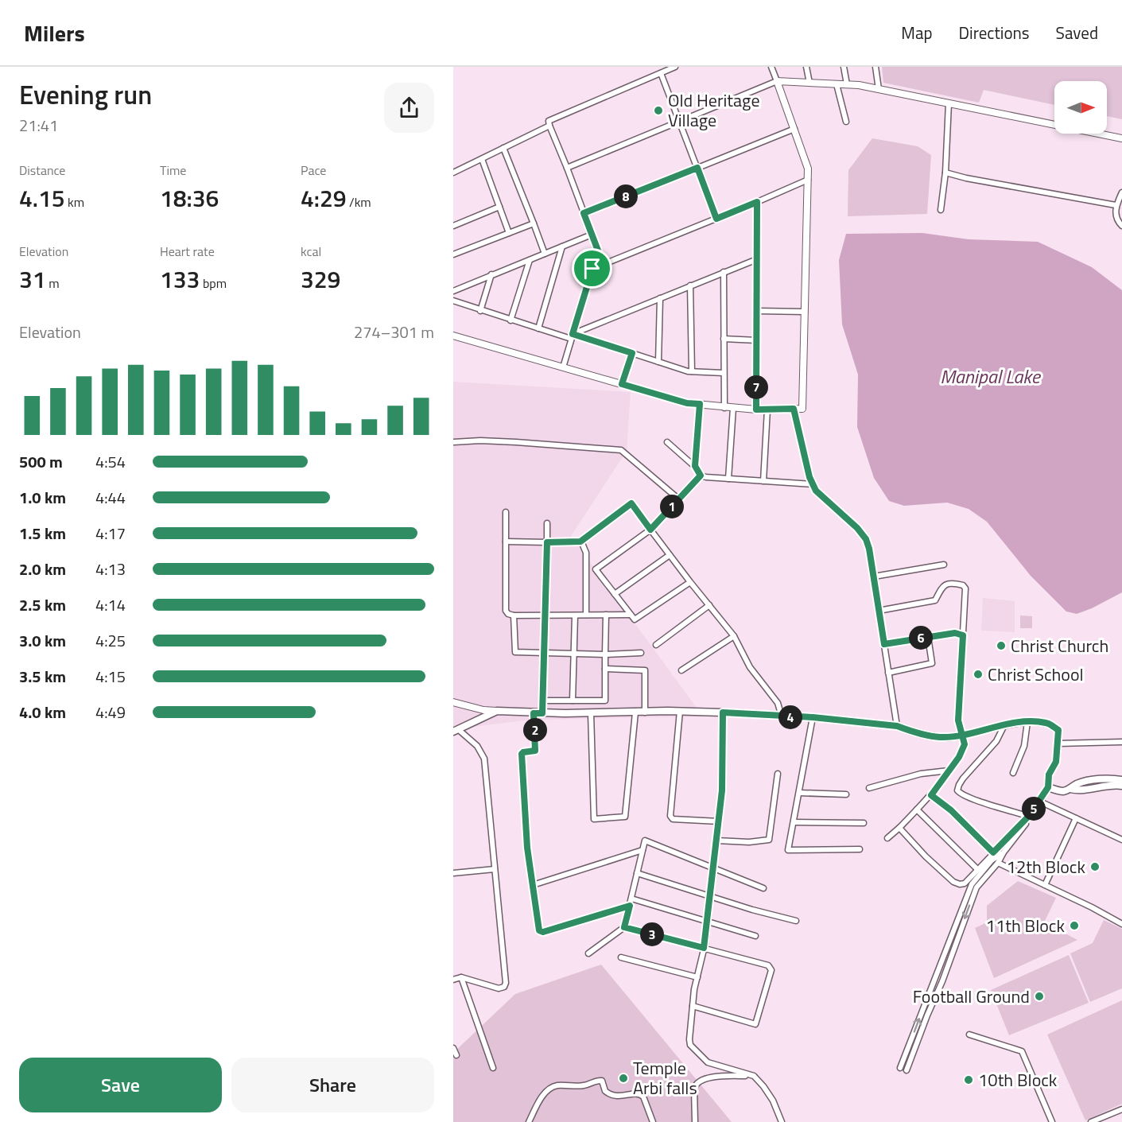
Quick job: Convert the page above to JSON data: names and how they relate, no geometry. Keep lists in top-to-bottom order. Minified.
{"water":["Manipal Lake"],"places":["Old Heritage Village","Christ Church","Christ School","12th Block","11th Block","Football Ground","Temple Arbi falls","10th Block"],"north":"right","page":{"header":"Milers","nav":["Map","Directions","Saved"],"heading":["Evening run","21:41"],"stats":[["Distance","4.15 km"],["Time","18:36"],["Pace","4:29 /km"],["Elevation","31 m"],["Heart rate","133 bpm"],["kcal","329"]],"pins":["8","7","1","6","4","2","5","3"],"chart":["Elevation","274–301 m"],"list":[{"name":"500 m","note":"4:54"},{"name":"1.0 km","note":"4:44"},{"name":"1.5 km","note":"4:17"},{"name":"2.0 km","note":"4:13"},{"name":"2.5 km","note":"4:14"},{"name":"3.0 km","note":"4:25"},{"name":"3.5 km","note":"4:15"},{"name":"4.0 km","note":"4:49"}],"buttons":["Save","Share"]}}
